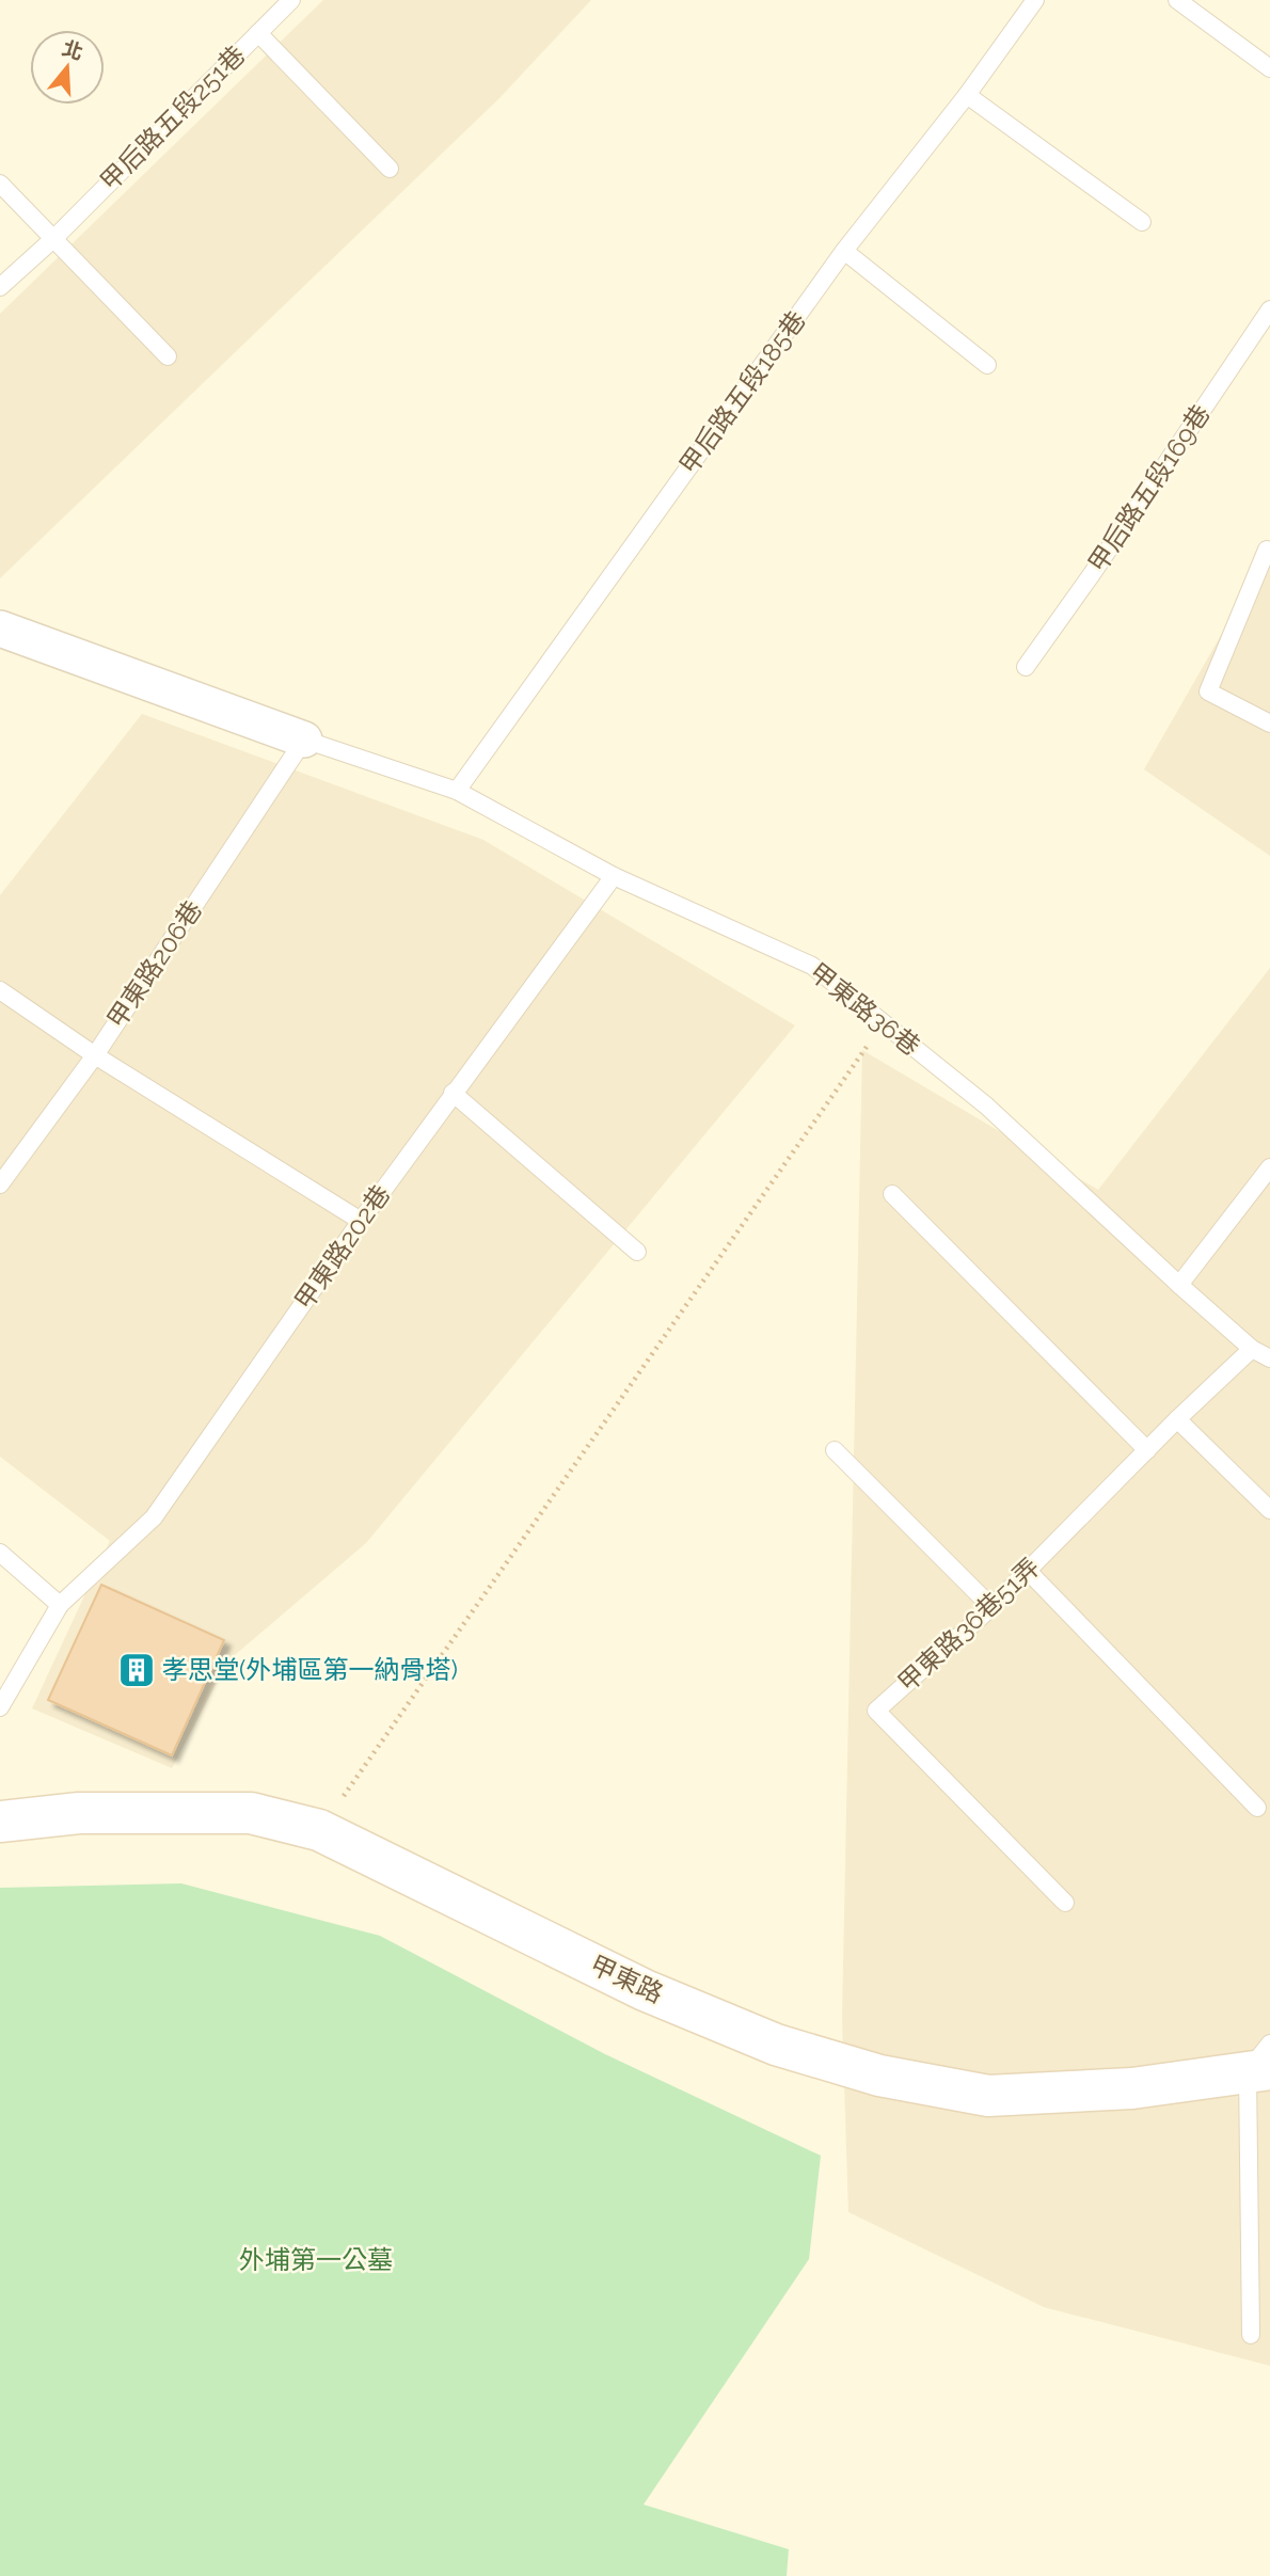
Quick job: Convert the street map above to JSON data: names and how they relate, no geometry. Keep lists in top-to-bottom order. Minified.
{"streets":{"street":["甲東路"],"lane":["甲后路五段251巷","甲后路五段185巷","甲后路五段169巷","甲東路206巷","甲東路36巷","甲東路202巷","甲東路36巷51弄"]},"crossings":[["甲后路五段185巷","甲東路36巷"],["甲東路206巷","甲東路36巷"],["甲東路36巷","甲東路202巷"],["甲東路36巷","甲東路36巷51弄"]],"parks":["外埔第一公墓"],"places":{"building":["孝思堂(外埔區第一納骨塔)"]},"north":"top"}
